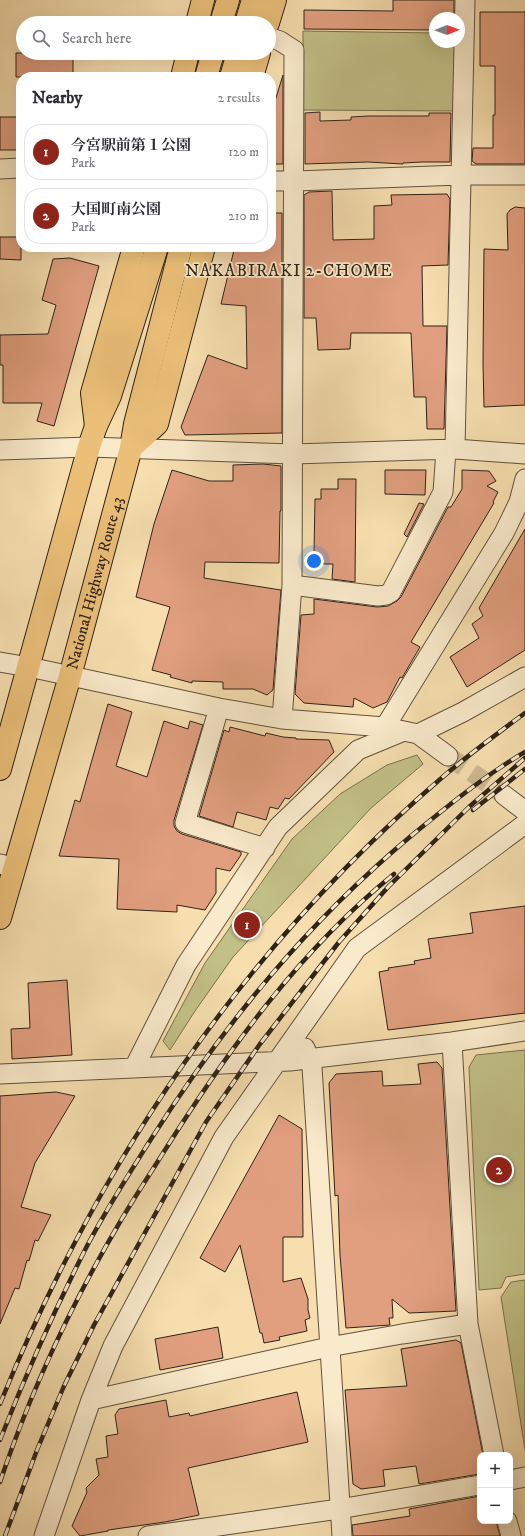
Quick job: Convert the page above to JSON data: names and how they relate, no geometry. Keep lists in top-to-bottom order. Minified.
{"streets":{"highway":["National Highway Route 43"]},"districts":["NAKABIRAKI 2-CHOME"],"north":"right","page":{"search":"Search here","heading":["Nearby","2 results"],"list":[{"mark":"1","name":"今宮駅前第１公園","note":"Park","value":"120 m"},{"mark":"2","name":"大国町南公園","note":"Park","value":"210 m"}],"pins":["1","2"],"map_buttons":["+","−"]}}
